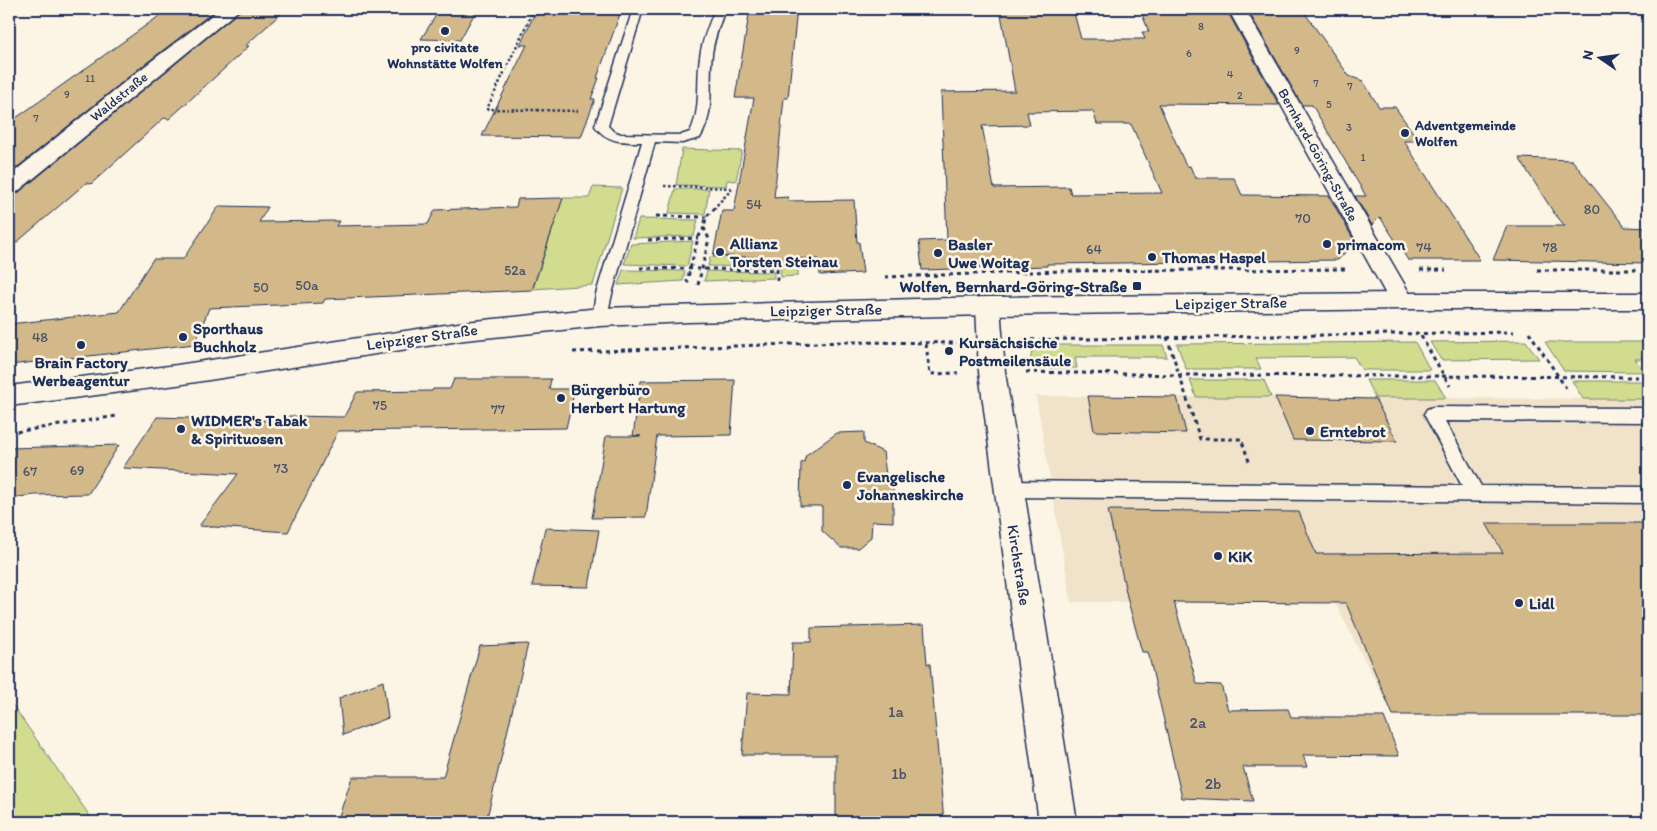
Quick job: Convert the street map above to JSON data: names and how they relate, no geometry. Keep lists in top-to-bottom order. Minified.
{"streets":{"main road":["Waldstraße","Bernhard-Göring-Straße","Leipziger Straße","Kirchstraße"]},"crossings":[["Bernhard-Göring-Straße","Leipziger Straße"],["Leipziger Straße","Kirchstraße"]],"places":{"other":["pro civitate Wohnstätte Wolfen","Adventgemeinde Wolfen","primacom","Allianz Torsten Steinau","Basler Uwe Woitag","Thomas Haspel","Sporthaus Buchholz","Brain Factory Werbeagentur","Kursächsische Postmeilensäule","Bürgerbüro Herbert Hartung","WIDMER's Tabak & Spirituosen","Erntebrot","Evangelische Johanneskirche","KiK","Lidl"],"transit":["Wolfen, Bernhard-Göring-Straße"]},"house_numbers":["8","9","6","4","11","7","7","9","2","5","7","3","1","54","80","70","74","78","64","52a","50a","50","48","75","77","73","69","67","1a","2a","1b","2b"],"north":"left"}
